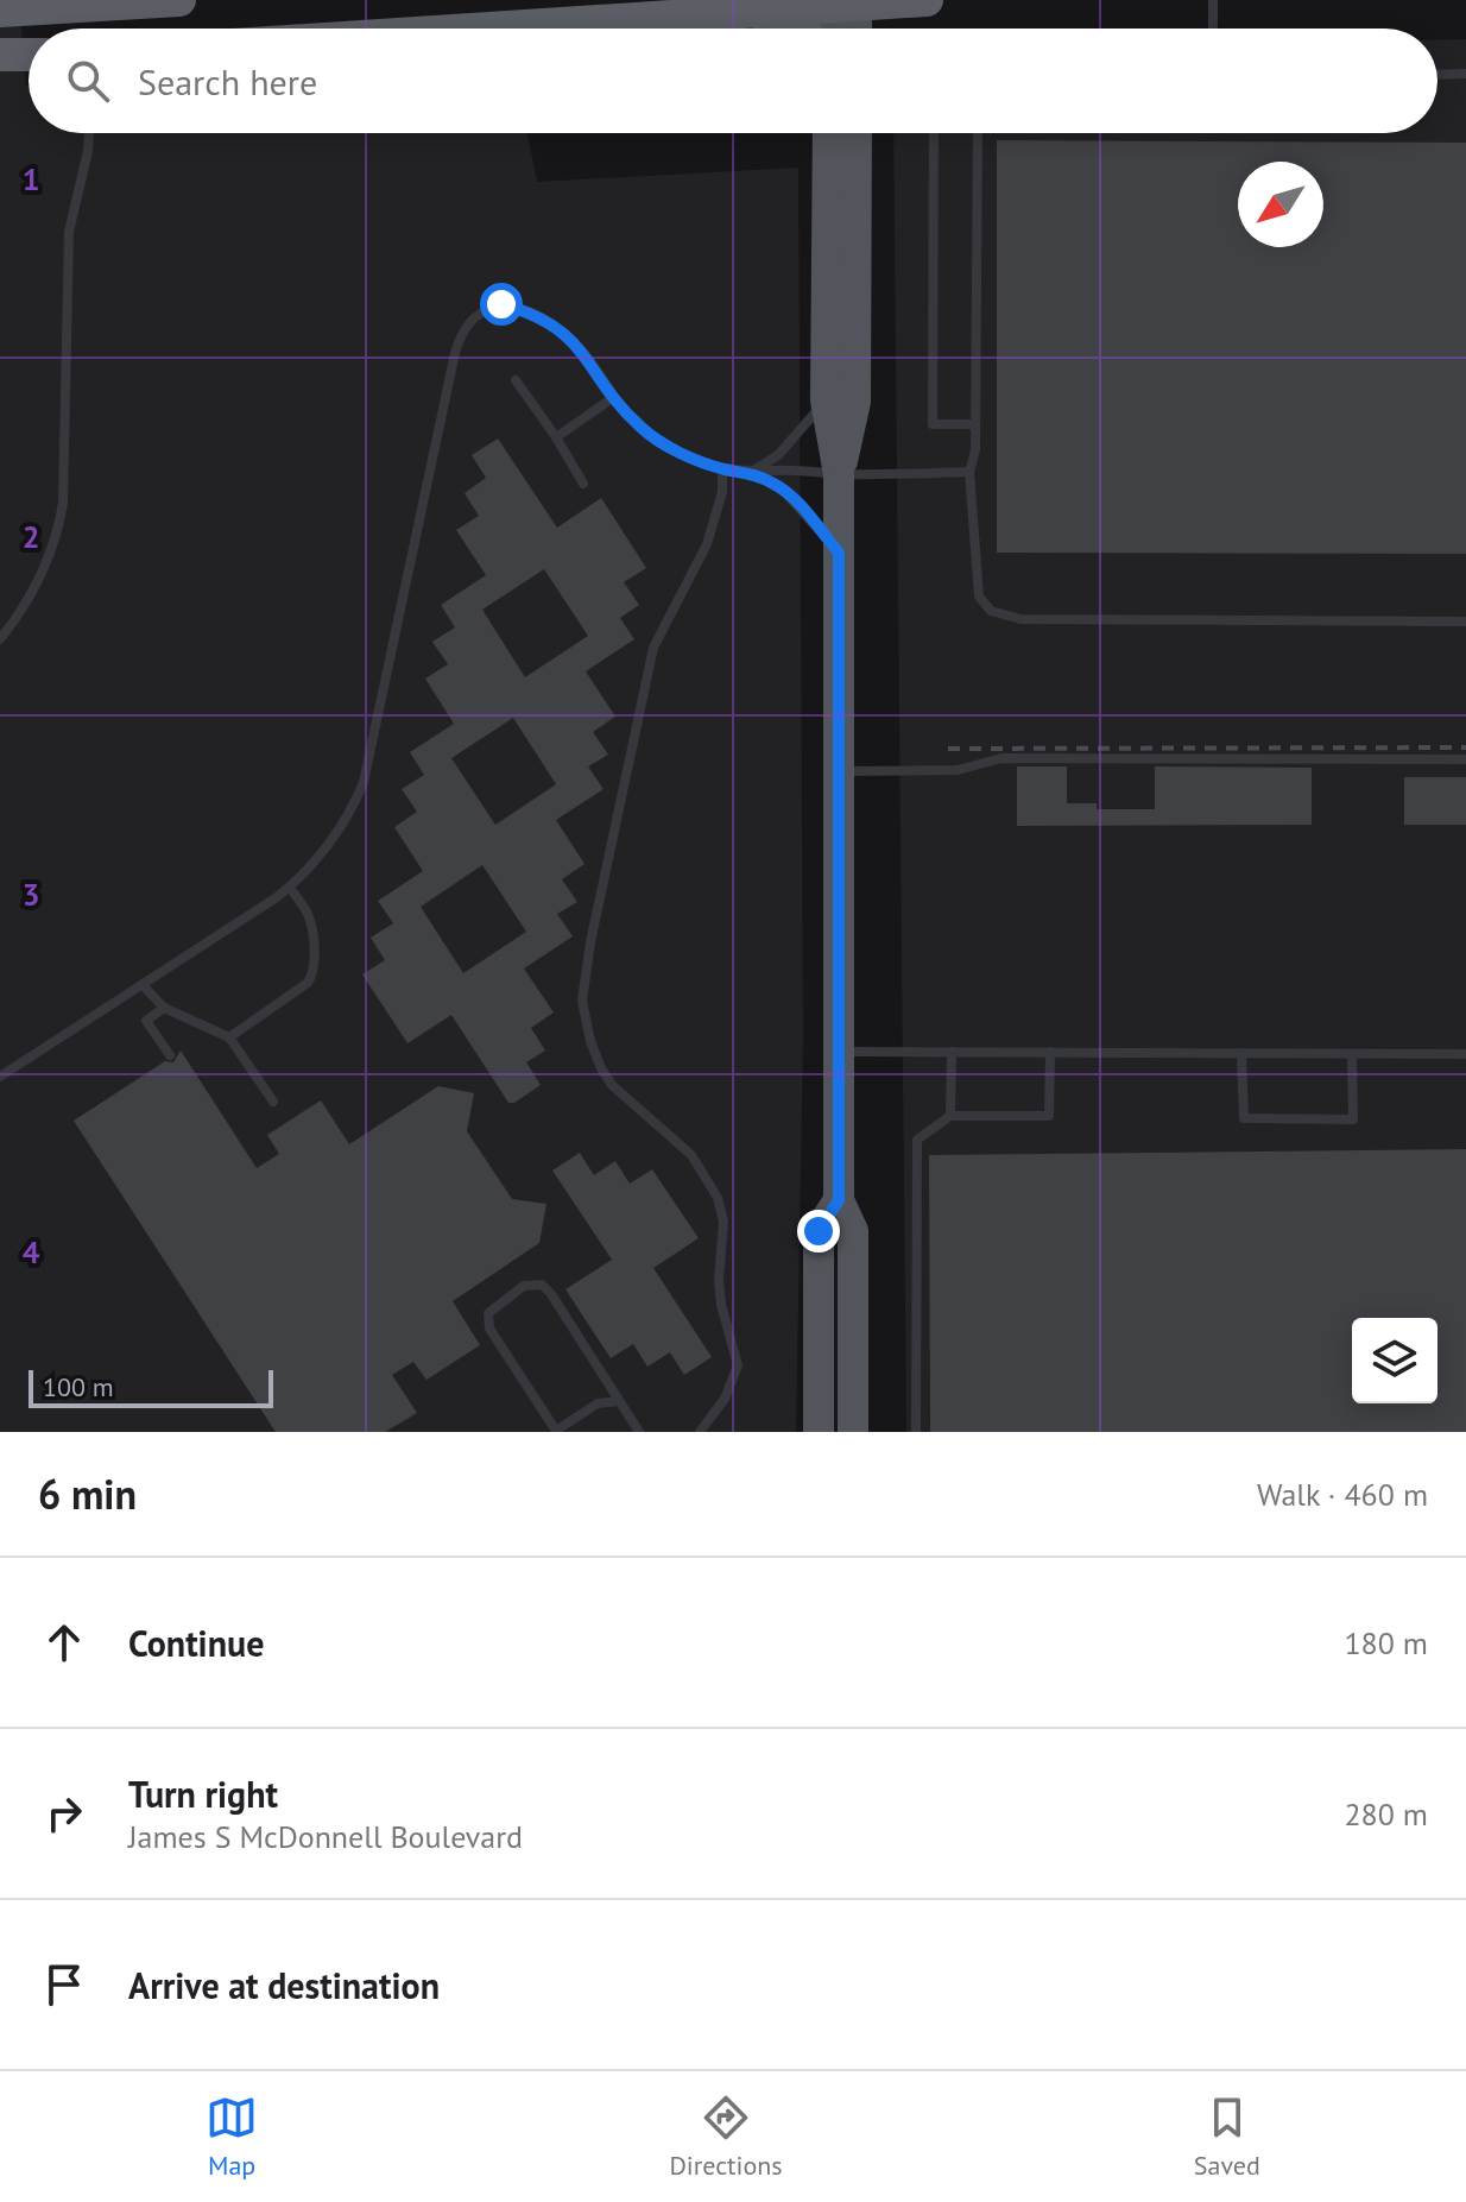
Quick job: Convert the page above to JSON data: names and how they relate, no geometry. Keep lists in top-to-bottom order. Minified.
{"scale_bar":"100 m","north":"bottom left","page":{"search":"Search here","scale":"100 m","heading":["6 min","Walk · 460 m"],"list":[["Continue","180 m"],["Turn right","James S McDonnell Boulevard","280 m"],"Arrive at destination"],"nav":["Map","Directions","Saved"]},"grid":{"rows":["1","2","3","4"]}}
